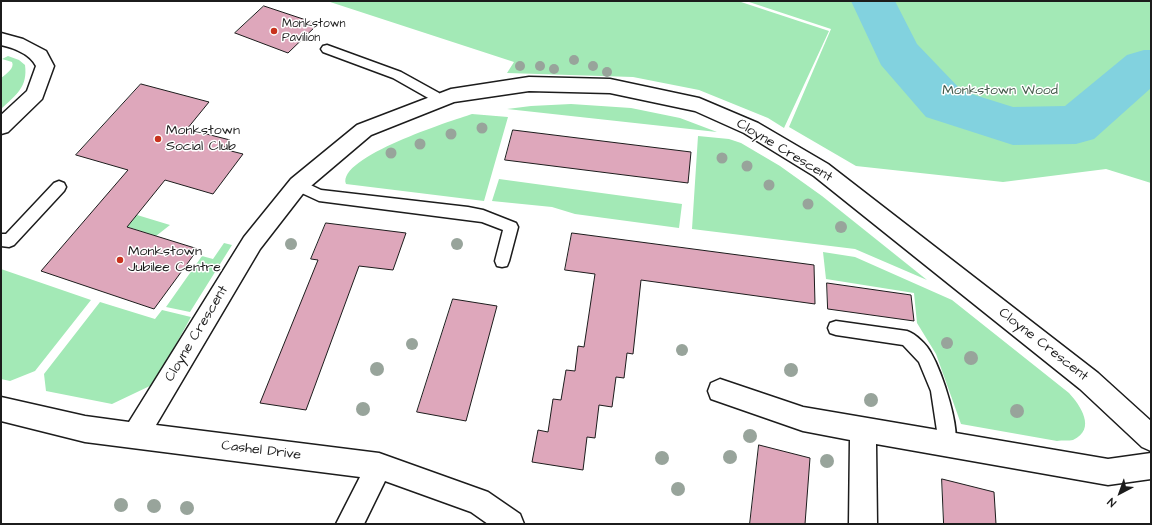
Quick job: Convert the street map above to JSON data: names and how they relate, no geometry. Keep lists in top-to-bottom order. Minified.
{"streets":{"street":["Cloyne Crescent","Cashel Drive"]},"crossings":[["Cloyne Crescent","Cashel Drive"]],"parks":["Monkstown Wood"],"places":["Monkstown Pavilion","Monkstown Social Club","Monkstown Jubilee Centre"],"north":"bottom left"}
